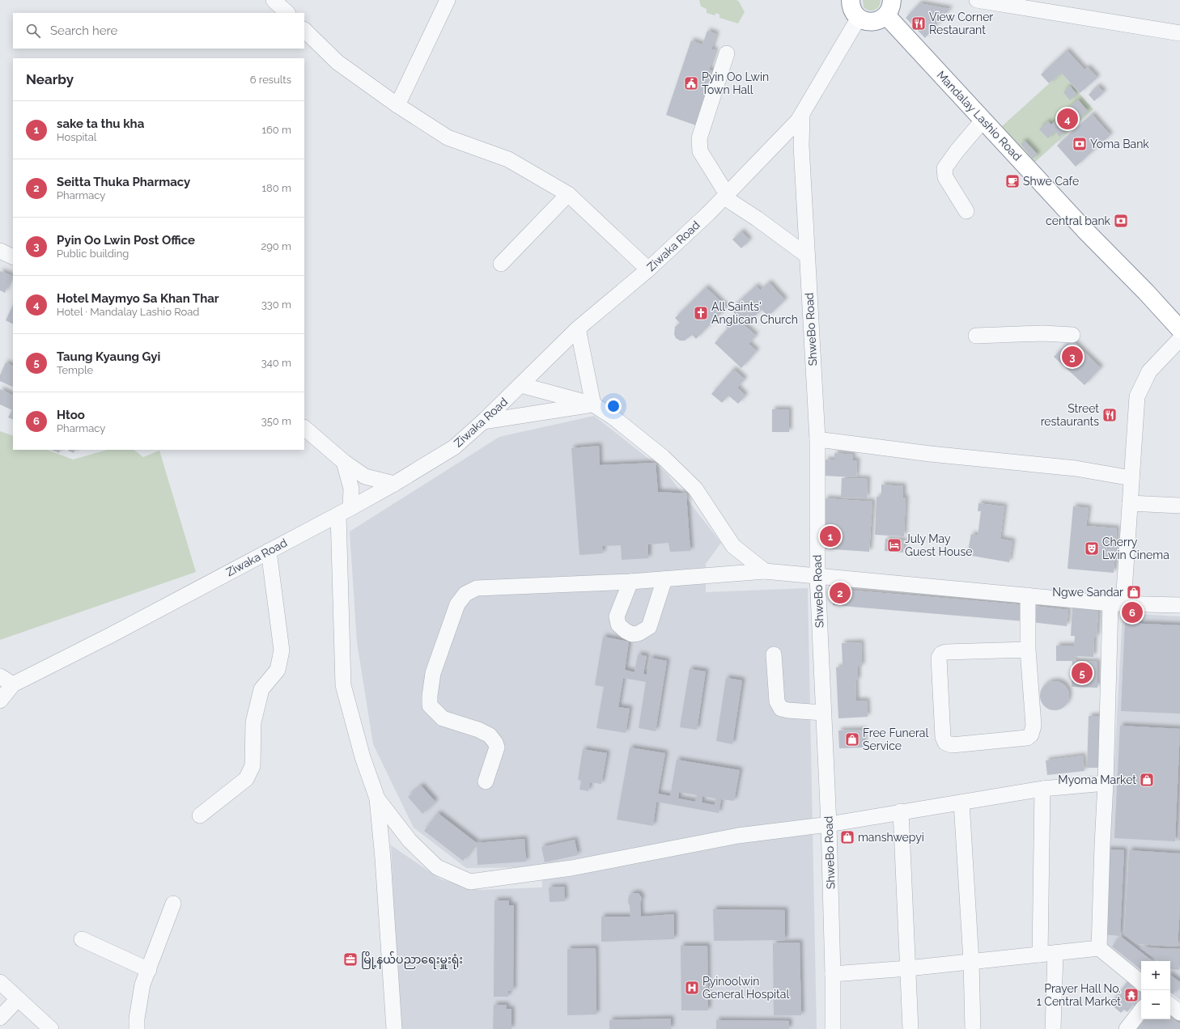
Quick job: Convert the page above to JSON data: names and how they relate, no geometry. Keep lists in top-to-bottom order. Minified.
{"streets":{"highway":["Mandalay Lashio Road"],"street":["Ziwaka Road","ShweBo Road"]},"crossings":[["Mandalay Lashio Road","Ziwaka Road"],["Ziwaka Road","ShweBo Road"]],"places":{"restaurant":["View Corner Restaurant","Street restaurants"],"public building":["Pyin Oo Lwin Town Hall"],"bank":["Yoma Bank","central bank"],"cafe":["Shwe Cafe"],"church":["All Saints' Anglican Church"],"hotel":["July May Guest House"],"theatre":["Cherry Lwin Cinema"],"shop":["Ngwe Sandar","Free Funeral Service","Myoma Market","manshwepyi"],"office":["မြို့နယ်ပညာရေးမှူးရုံး"],"hospital":["Pyinoolwin General Hospital"],"temple":["Prayer Hall No. 1 Central Market"]},"page":{"search":"Search here","heading":["Nearby","6 results"],"list":[{"mark":"1","name":"sake ta thu kha","note":"Hospital","value":"160 m"},{"mark":"2","name":"Seitta Thuka Pharmacy","note":"Pharmacy","value":"180 m"},{"mark":"3","name":"Pyin Oo Lwin Post Office","note":"Public building","value":"290 m"},{"mark":"4","name":"Hotel Maymyo Sa Khan Thar","note":"Hotel · Mandalay Lashio Road","value":"330 m"},{"mark":"5","name":"Taung Kyaung Gyi","note":"Temple","value":"340 m"},{"mark":"6","name":"Htoo","note":"Pharmacy","value":"350 m"}],"pins":["4","3","1","2","6","5"],"map_buttons":["+","−"]}}
